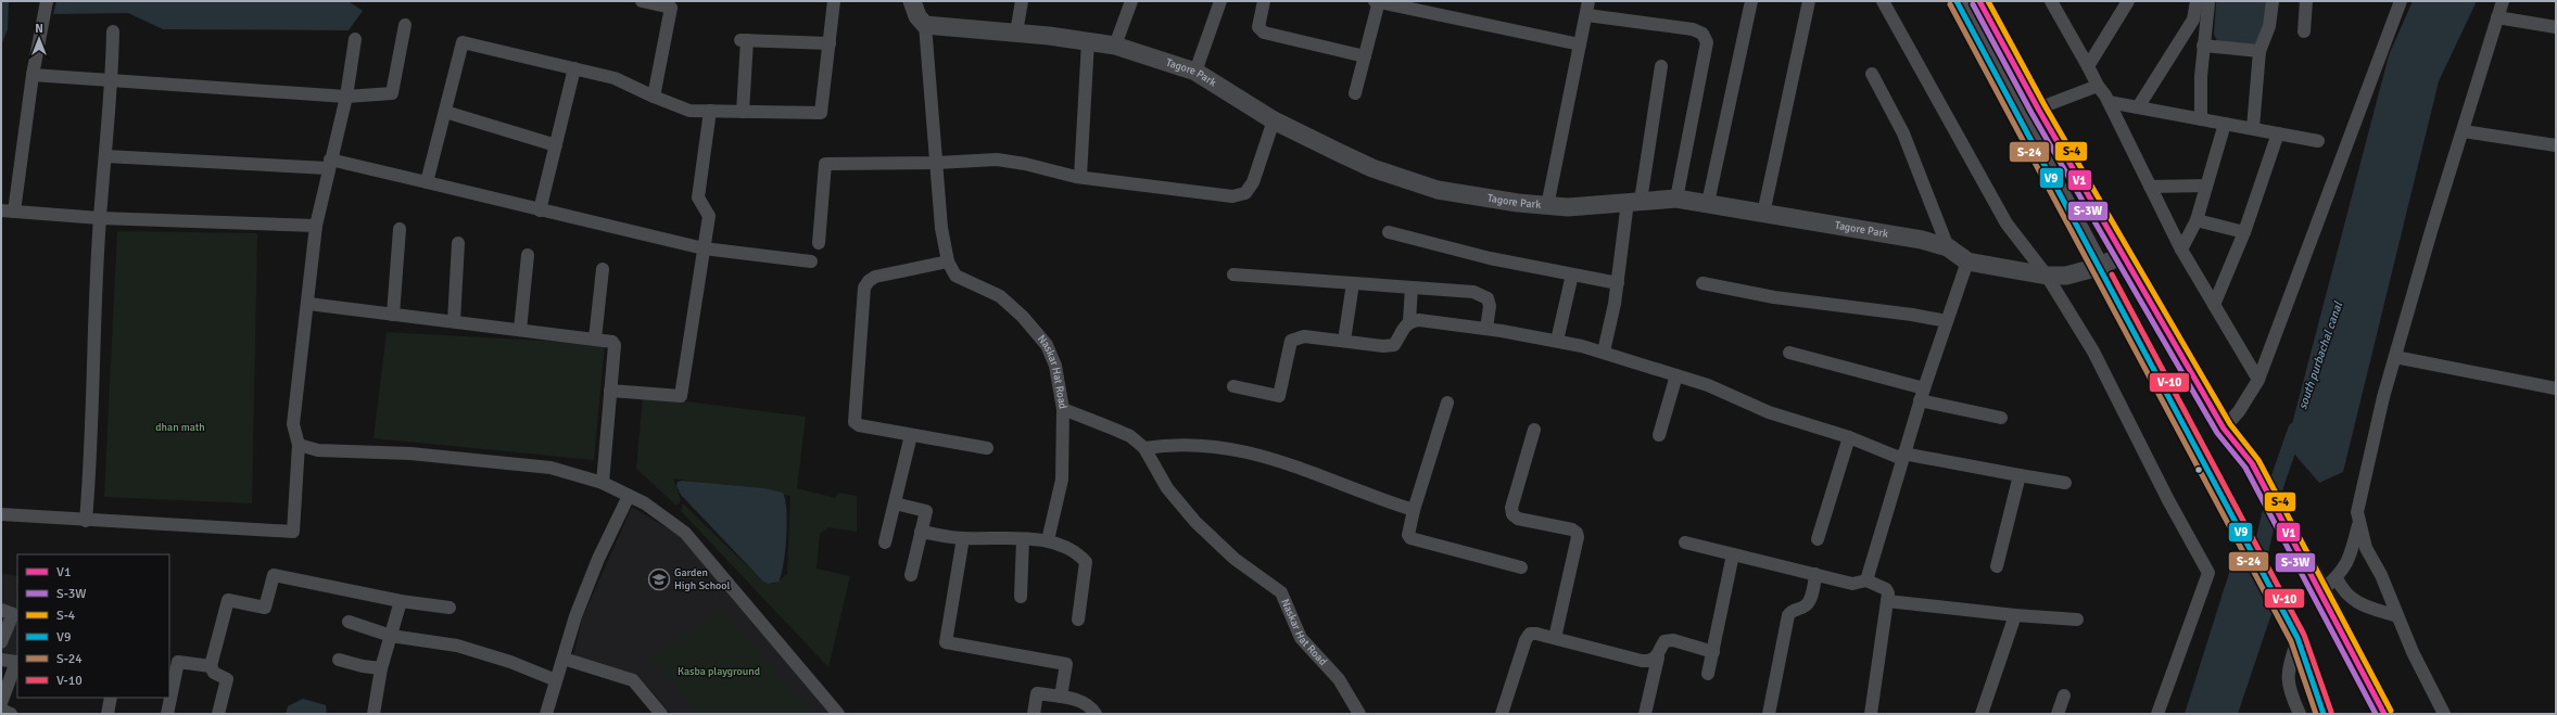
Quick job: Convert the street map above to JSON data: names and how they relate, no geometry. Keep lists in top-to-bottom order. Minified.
{"streets":{"street":["Tagore Park","Naskar Hat Road"]},"crossings":[["Tagore Park","Naskar Hat Road"]],"water":["south purbachal canal"],"parks":["dhan math","Kasba playground"],"places":{"school or university":["Garden High School"]},"lines":["transit line V1","transit line S-4","transit line V9","transit line S-3W","transit line S-24","transit line V-10"],"legend":["V1","S-3W","S-4","V9","S-24","V-10"],"north":"top"}
